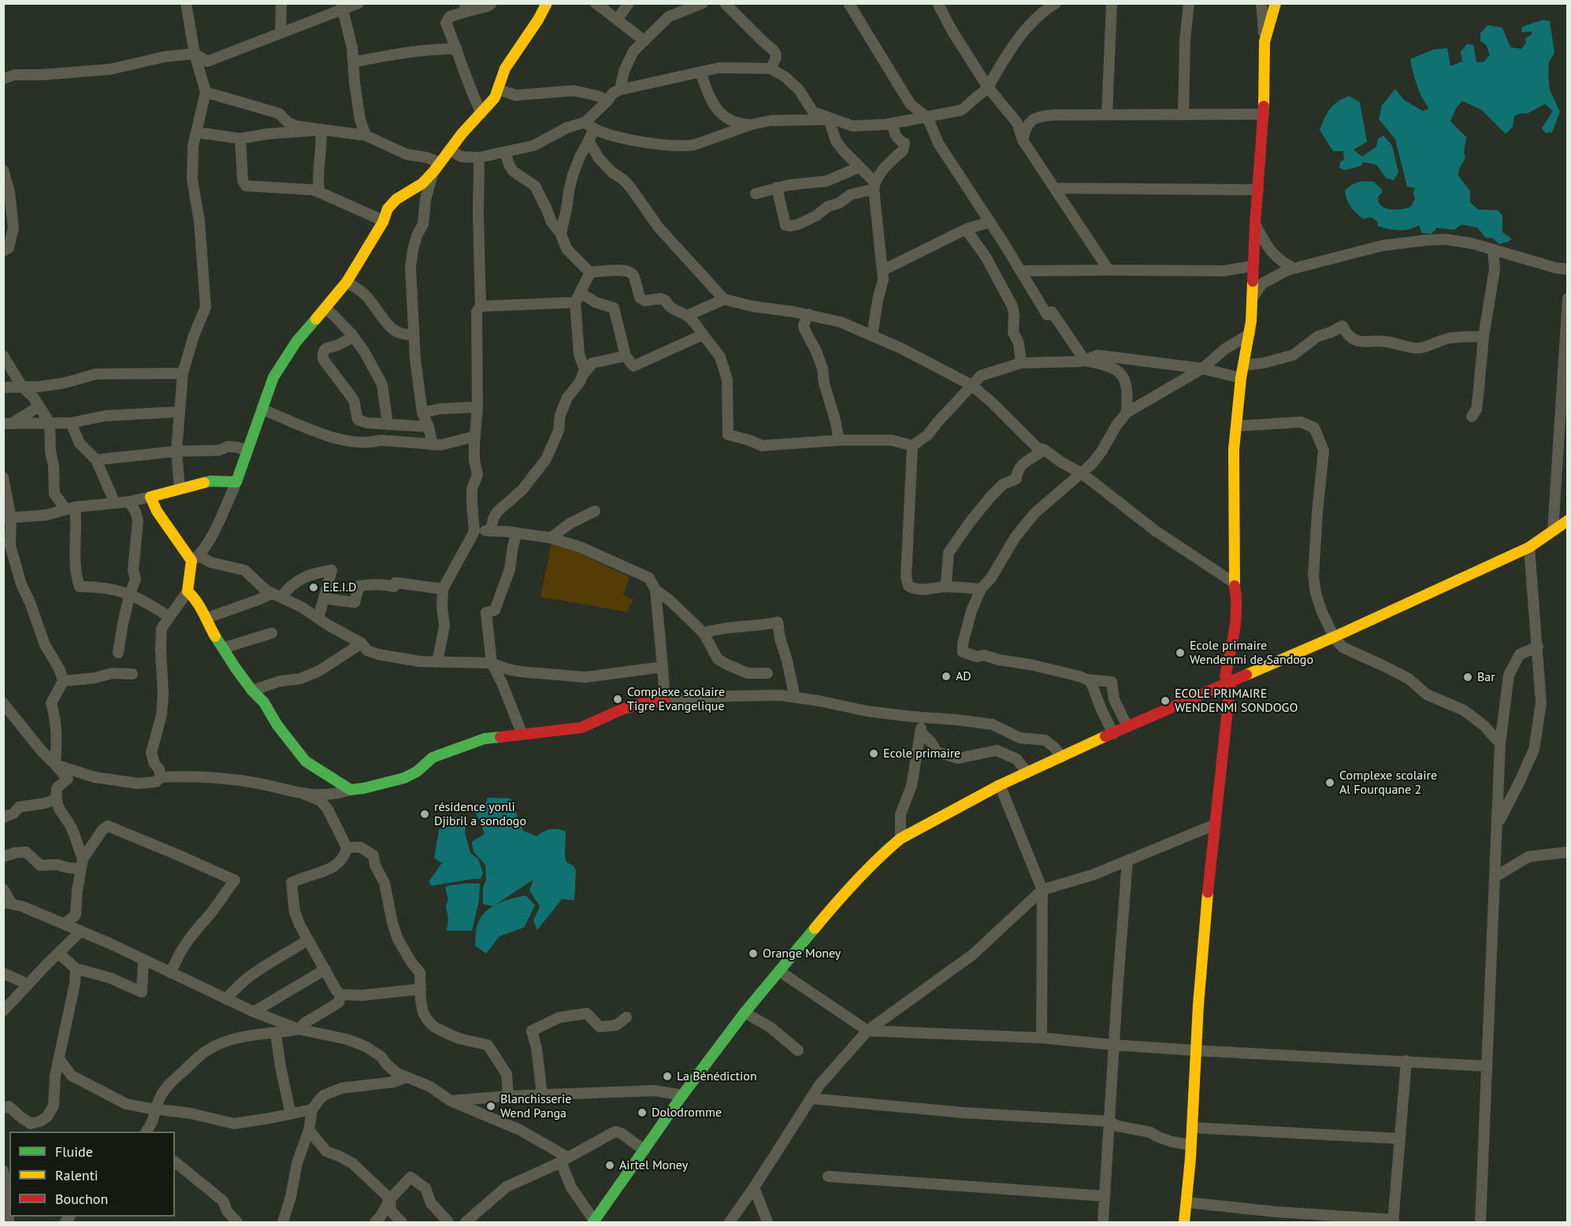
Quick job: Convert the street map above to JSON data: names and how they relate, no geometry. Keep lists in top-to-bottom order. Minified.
{"places":["E.E.I.D","Ecole primaire Wendenmi de Sandogo","AD","Bar","Complexe scolaire Tigre Evangelique","ECOLE PRIMAIRE WENDENMI SONDOGO","Ecole primaire","Complexe scolaire Al Fourquane 2","résidence yonli Djibril a sondogo","Orange Money","La Bénédiction","Blanchisserie Wend Panga","Dolodromme","Airtel Money"],"legend":["Fluide","Ralenti","Bouchon"]}
